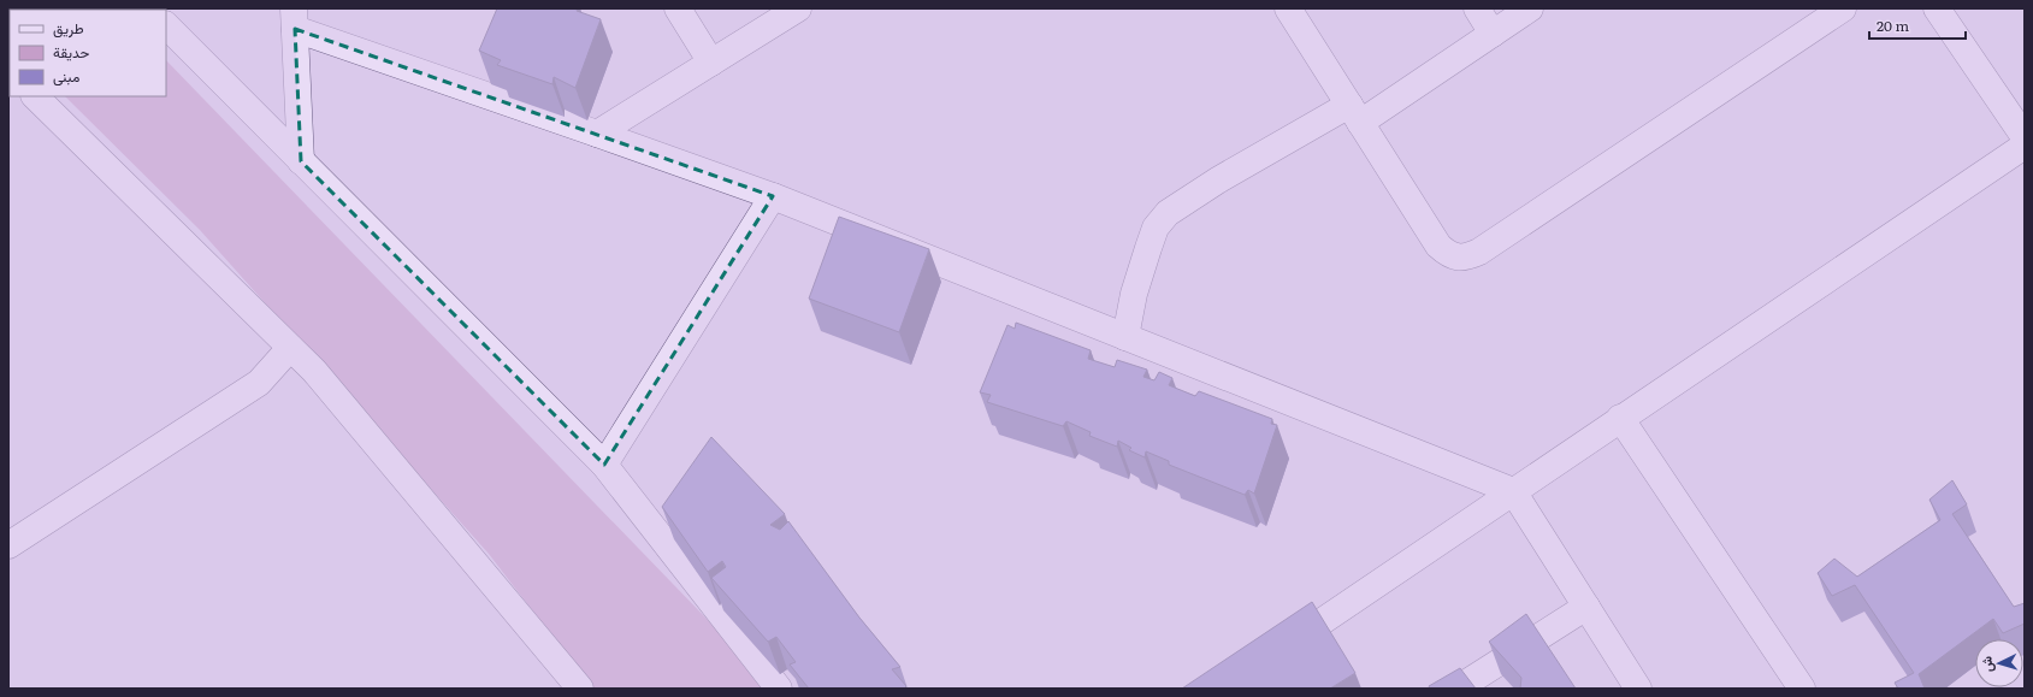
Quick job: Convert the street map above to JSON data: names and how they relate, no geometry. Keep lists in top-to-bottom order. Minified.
{"legend":["طريق","حديقة","مبنى"],"scale_bar":"20 m","north":"left"}
